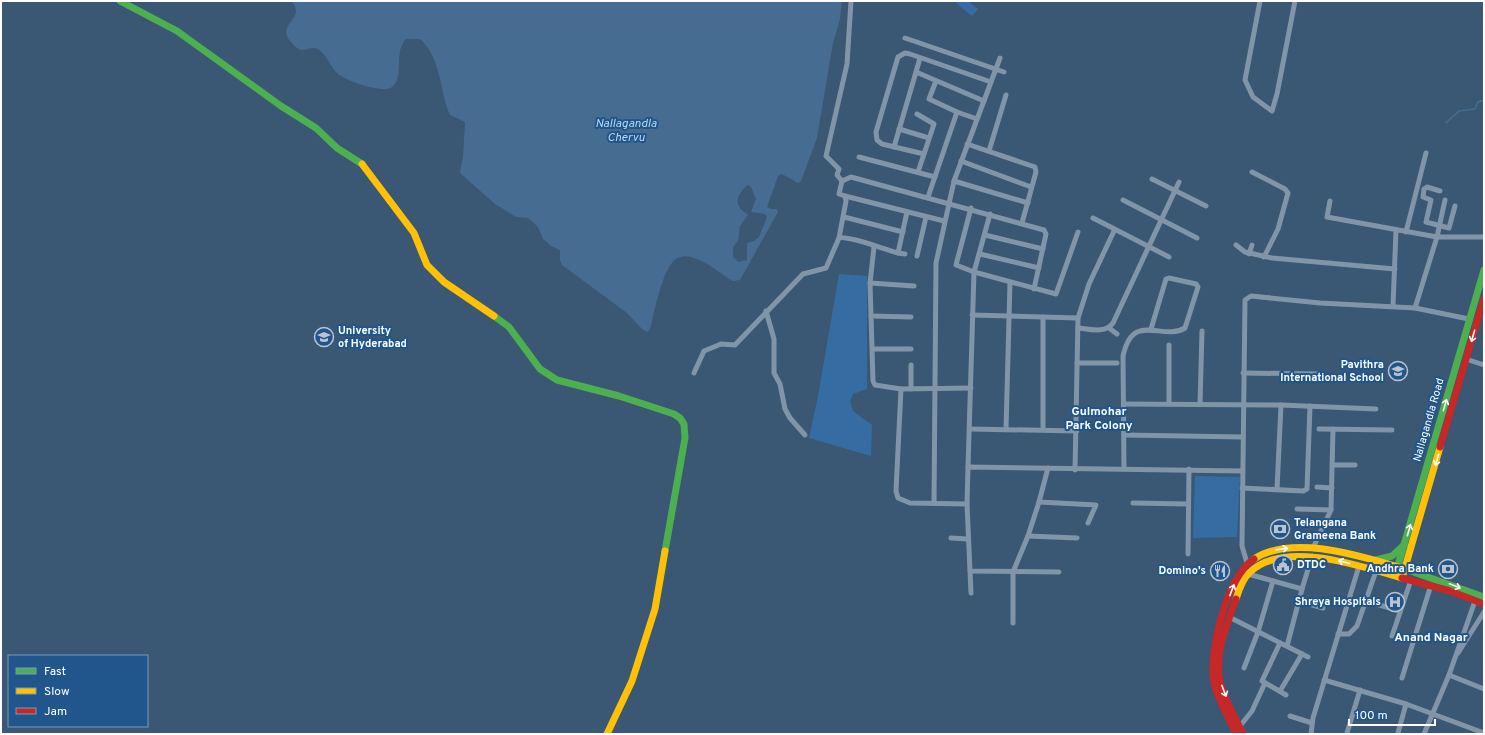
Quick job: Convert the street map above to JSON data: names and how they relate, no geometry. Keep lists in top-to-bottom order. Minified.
{"streets":{"main road":["Nallagandla Road"]},"districts":["Gulmohar Park Colony","Anand Nagar"],"water":["Nallagandla Chervu"],"places":{"school or university":["University of Hyderabad","Pavithra International School"],"bank":["Telangana Grameena Bank","Andhra Bank"],"public building":["DTDC"],"restaurant":["Domino's"],"hospital":["Shreya Hospitals"]},"legend":["Fast","Slow","Jam"],"scale_bar":"100 m"}
